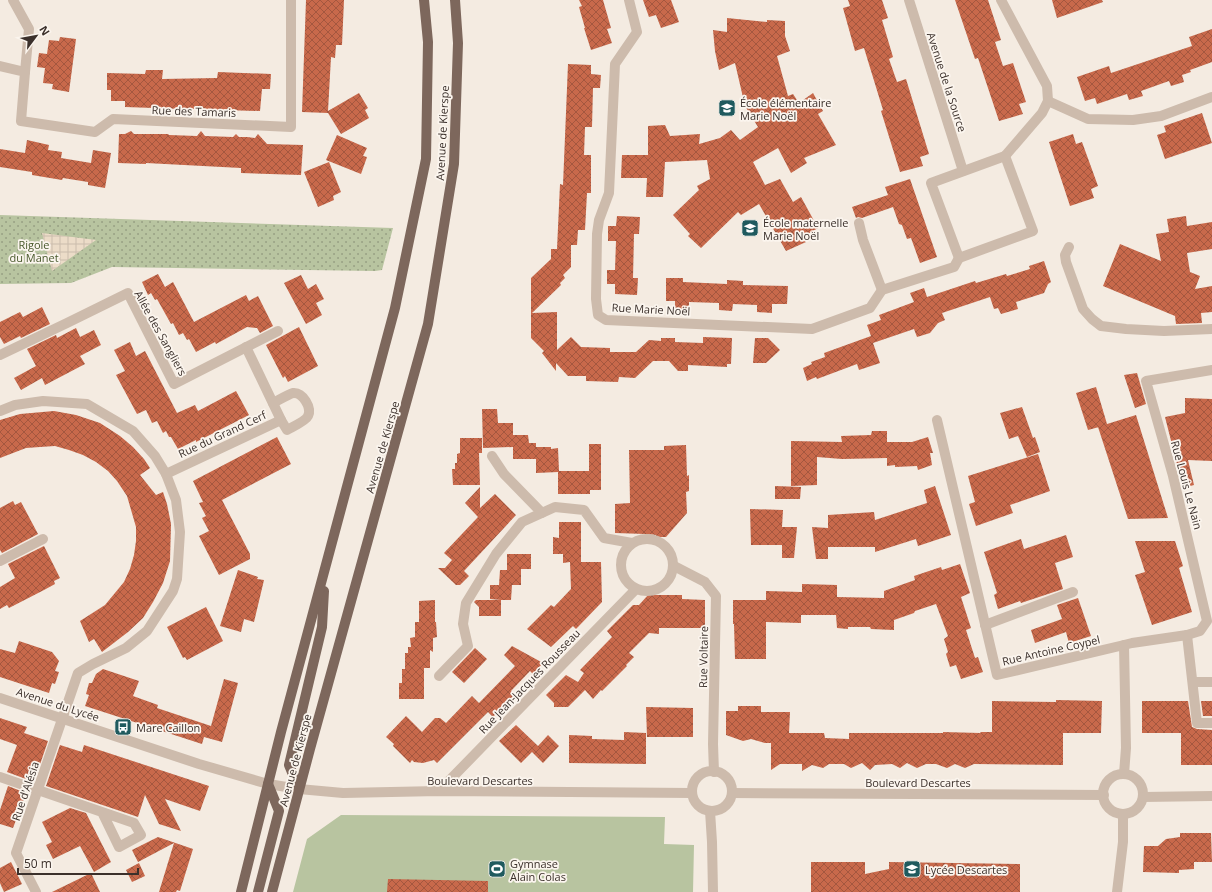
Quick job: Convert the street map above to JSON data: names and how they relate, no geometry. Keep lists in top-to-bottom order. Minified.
{"streets":{"main road":["Avenue de Kierspe"],"street":["Avenue de la Source","Rue des Tamaris","Rue Marie Noël","Allée des Sangliers","Rue du Grand Cerf","Rue Louis Le Nain","Rue Antoine Coypel","Rue Voltaire","Rue Jean-Jacques Rousseau","Avenue du Lycée","Boulevard Descartes","Rue d'Alésia"]},"crossings":[["Avenue de Kierspe","Avenue du Lycée"],["Avenue de Kierspe","Boulevard Descartes"],["Allée des Sangliers","Rue du Grand Cerf"],["Rue du Grand Cerf","Rue d'Alésia"],["Rue Louis Le Nain","Rue Antoine Coypel"],["Rue Voltaire","Rue Jean-Jacques Rousseau"],["Rue Voltaire","Boulevard Descartes"],["Rue Jean-Jacques Rousseau","Boulevard Descartes"],["Avenue du Lycée","Boulevard Descartes"],["Avenue du Lycée","Rue d'Alésia"]],"parks":["Rigole du Manet"],"places":{"school or university":["École élémentaire Marie Noël","École maternelle Marie Noël","Lycée Descartes"],"bus stop":["Mare Caillon"],"sports":["Gymnase Alain Colas"]},"scale_bar":"50 m","north":"top right"}
